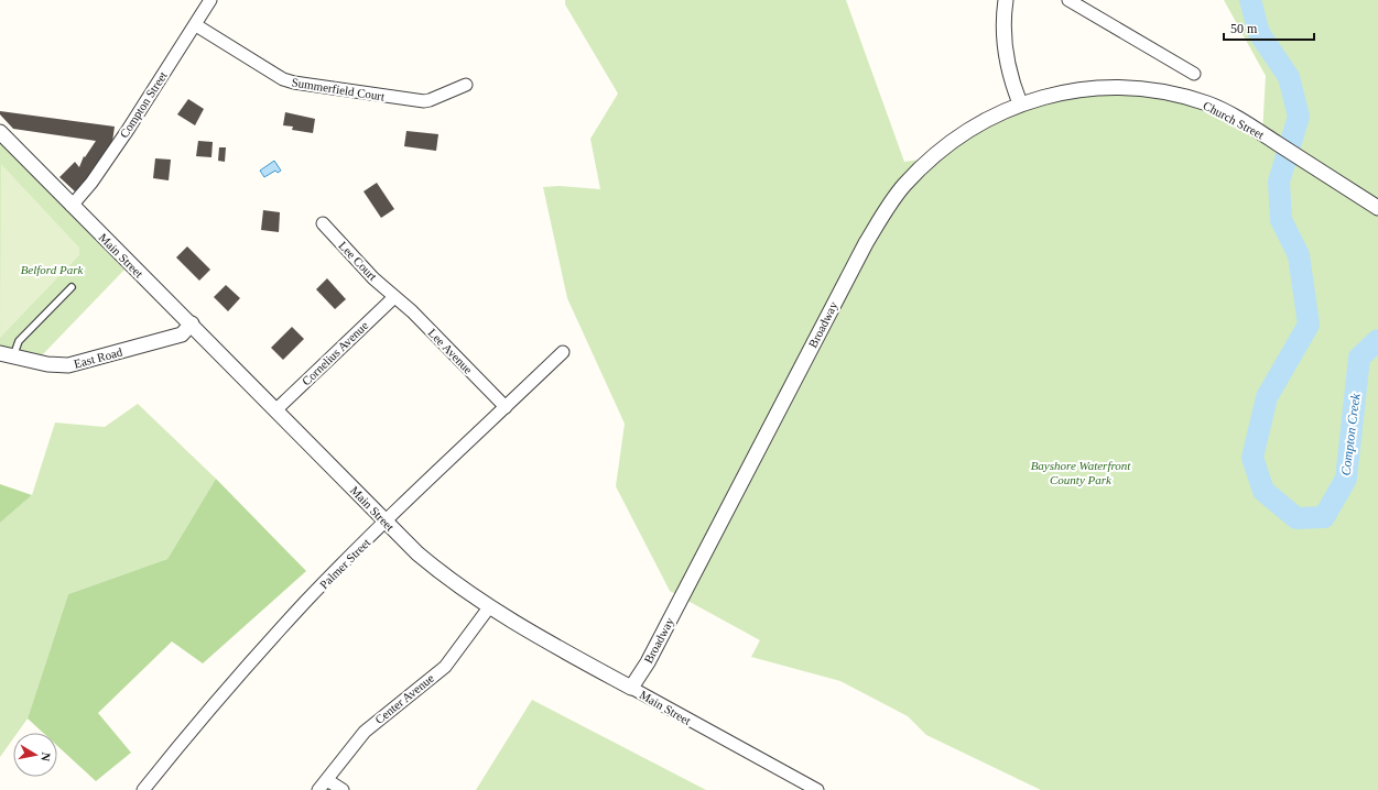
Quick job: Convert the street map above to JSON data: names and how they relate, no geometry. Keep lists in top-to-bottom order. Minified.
{"streets":{"street":["Summerfield Court","Compton Street","Church Street","Main Street","Lee Court","Broadway","Lee Avenue","Cornelius Avenue","East Road","Palmer Street","Center Avenue"]},"crossings":[["Summerfield Court","Compton Street"],["Compton Street","Main Street"],["Church Street","Broadway"],["Main Street","Broadway"],["Main Street","Cornelius Avenue"],["Main Street","East Road"],["Main Street","Palmer Street"],["Main Street","Center Avenue"],["Lee Court","Lee Avenue"],["Lee Court","Cornelius Avenue"],["Lee Avenue","Cornelius Avenue"],["Lee Avenue","Palmer Street"]],"water":["Compton Creek"],"parks":["Belford Park","Bayshore Waterfront County Park"],"scale_bar":"50 m","north":"right"}
